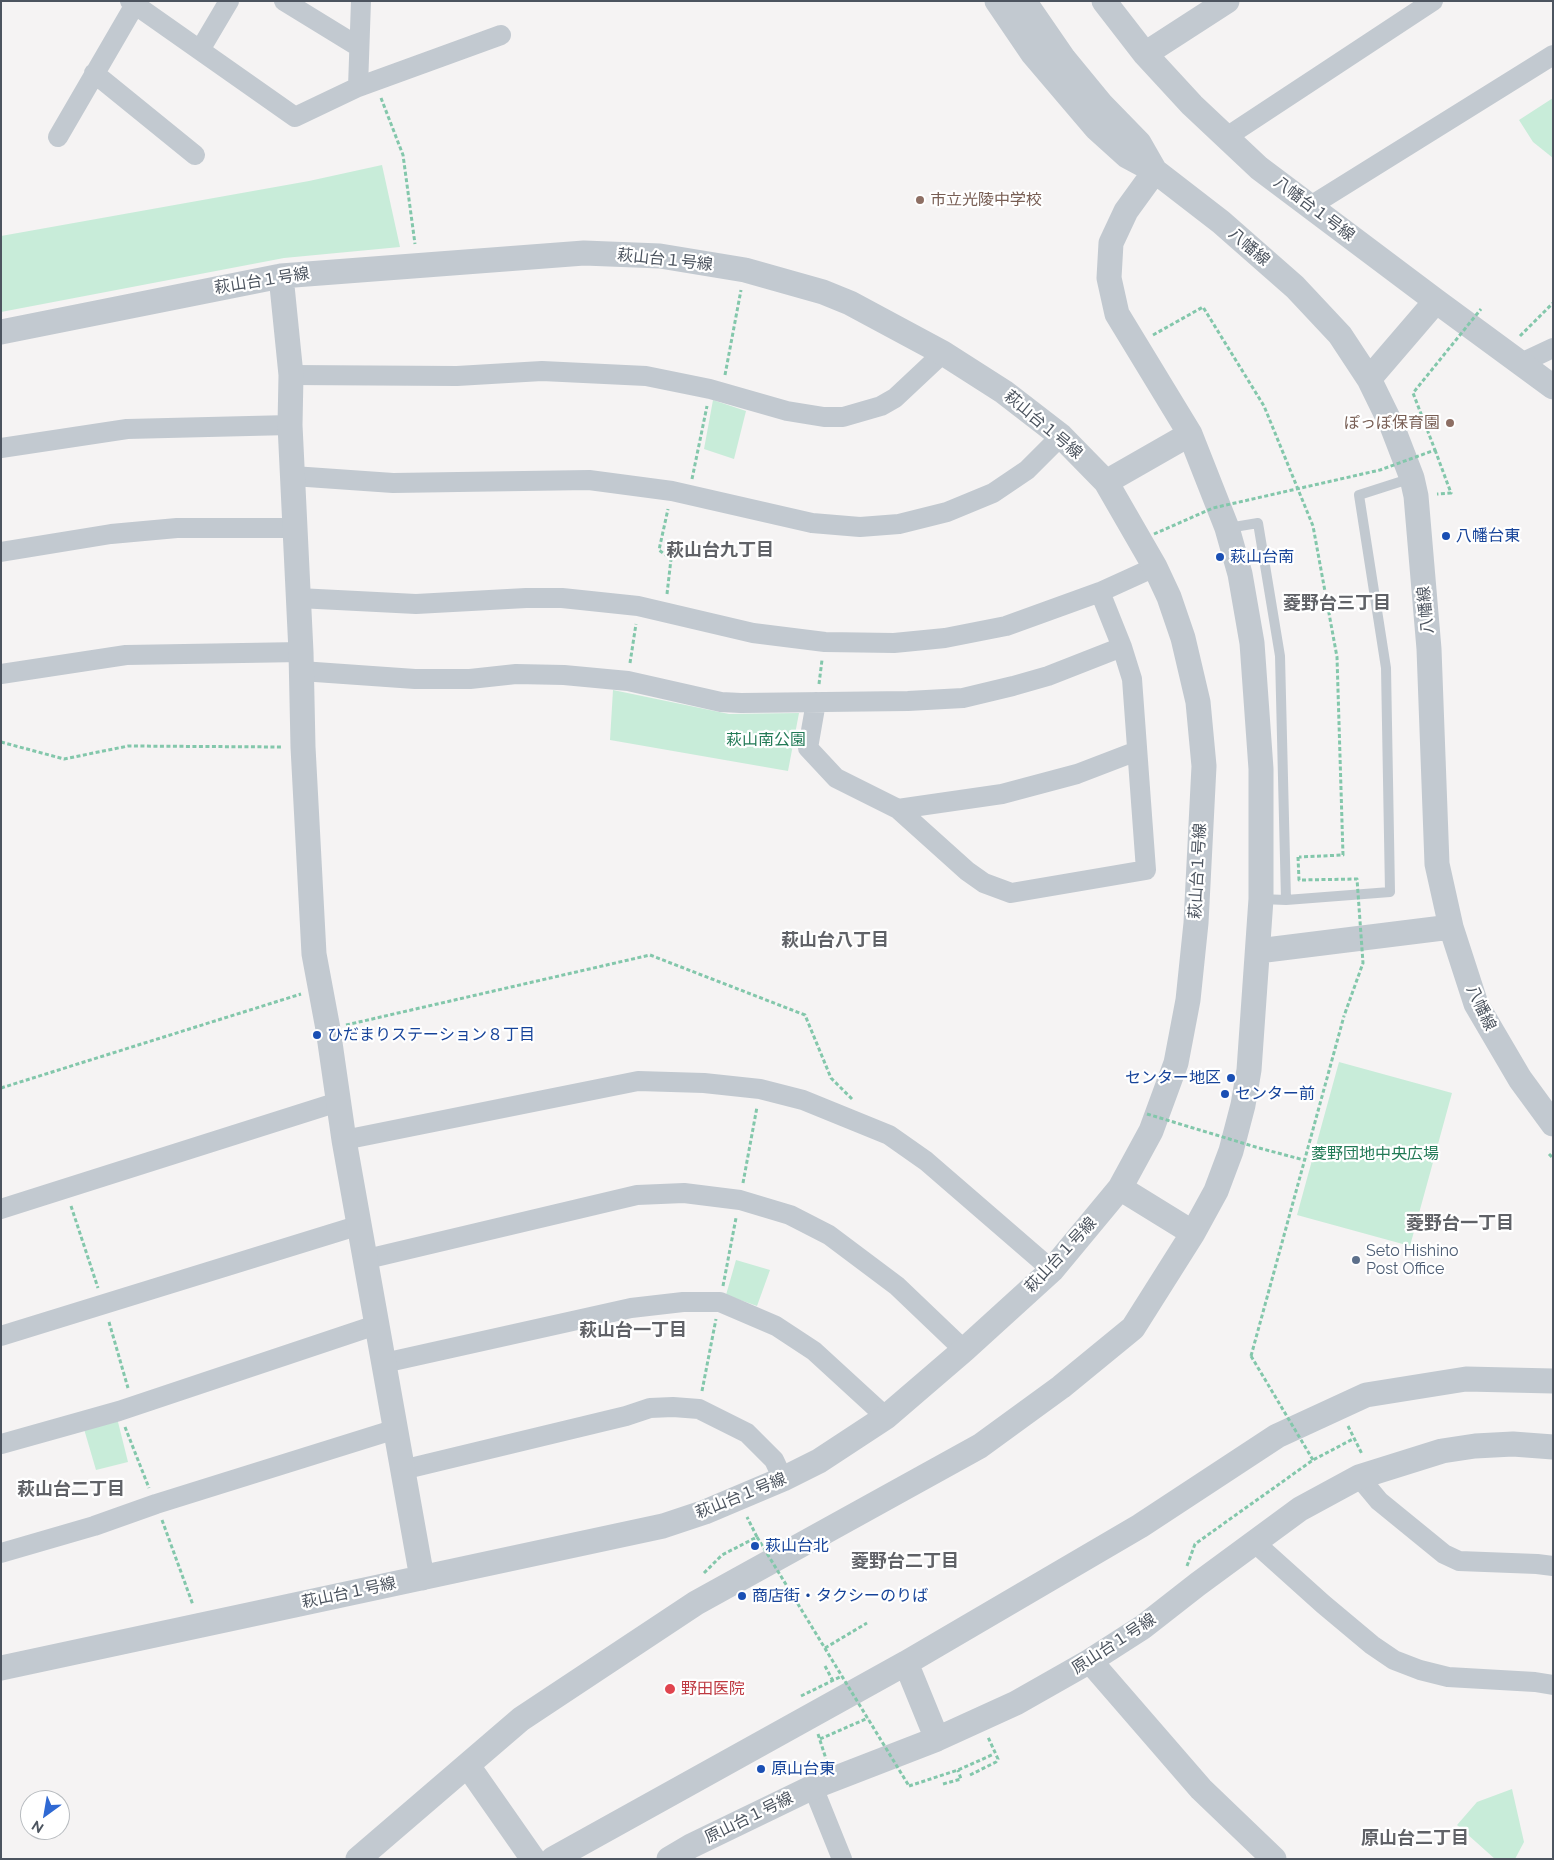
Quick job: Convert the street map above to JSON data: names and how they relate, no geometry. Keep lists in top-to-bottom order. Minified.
{"streets":{"street":["八幡台１号線","八幡線","萩山台１号線","原山台１号線"]},"districts":["萩山台九丁目","菱野台三丁目","萩山台八丁目","菱野台一丁目","萩山台一丁目","萩山台二丁目","菱野台二丁目","原山台二丁目"],"parks":["萩山南公園","菱野団地中央広場"],"places":["市立光陵中学校","ぽっぽ保育園","八幡台東","萩山台南","ひだまりステーション８丁目","センター地区","センター前","Seto Hishino Post Office","萩山台北","商店街・タクシーのりば","野田医院","原山台東"],"north":"bottom left"}
